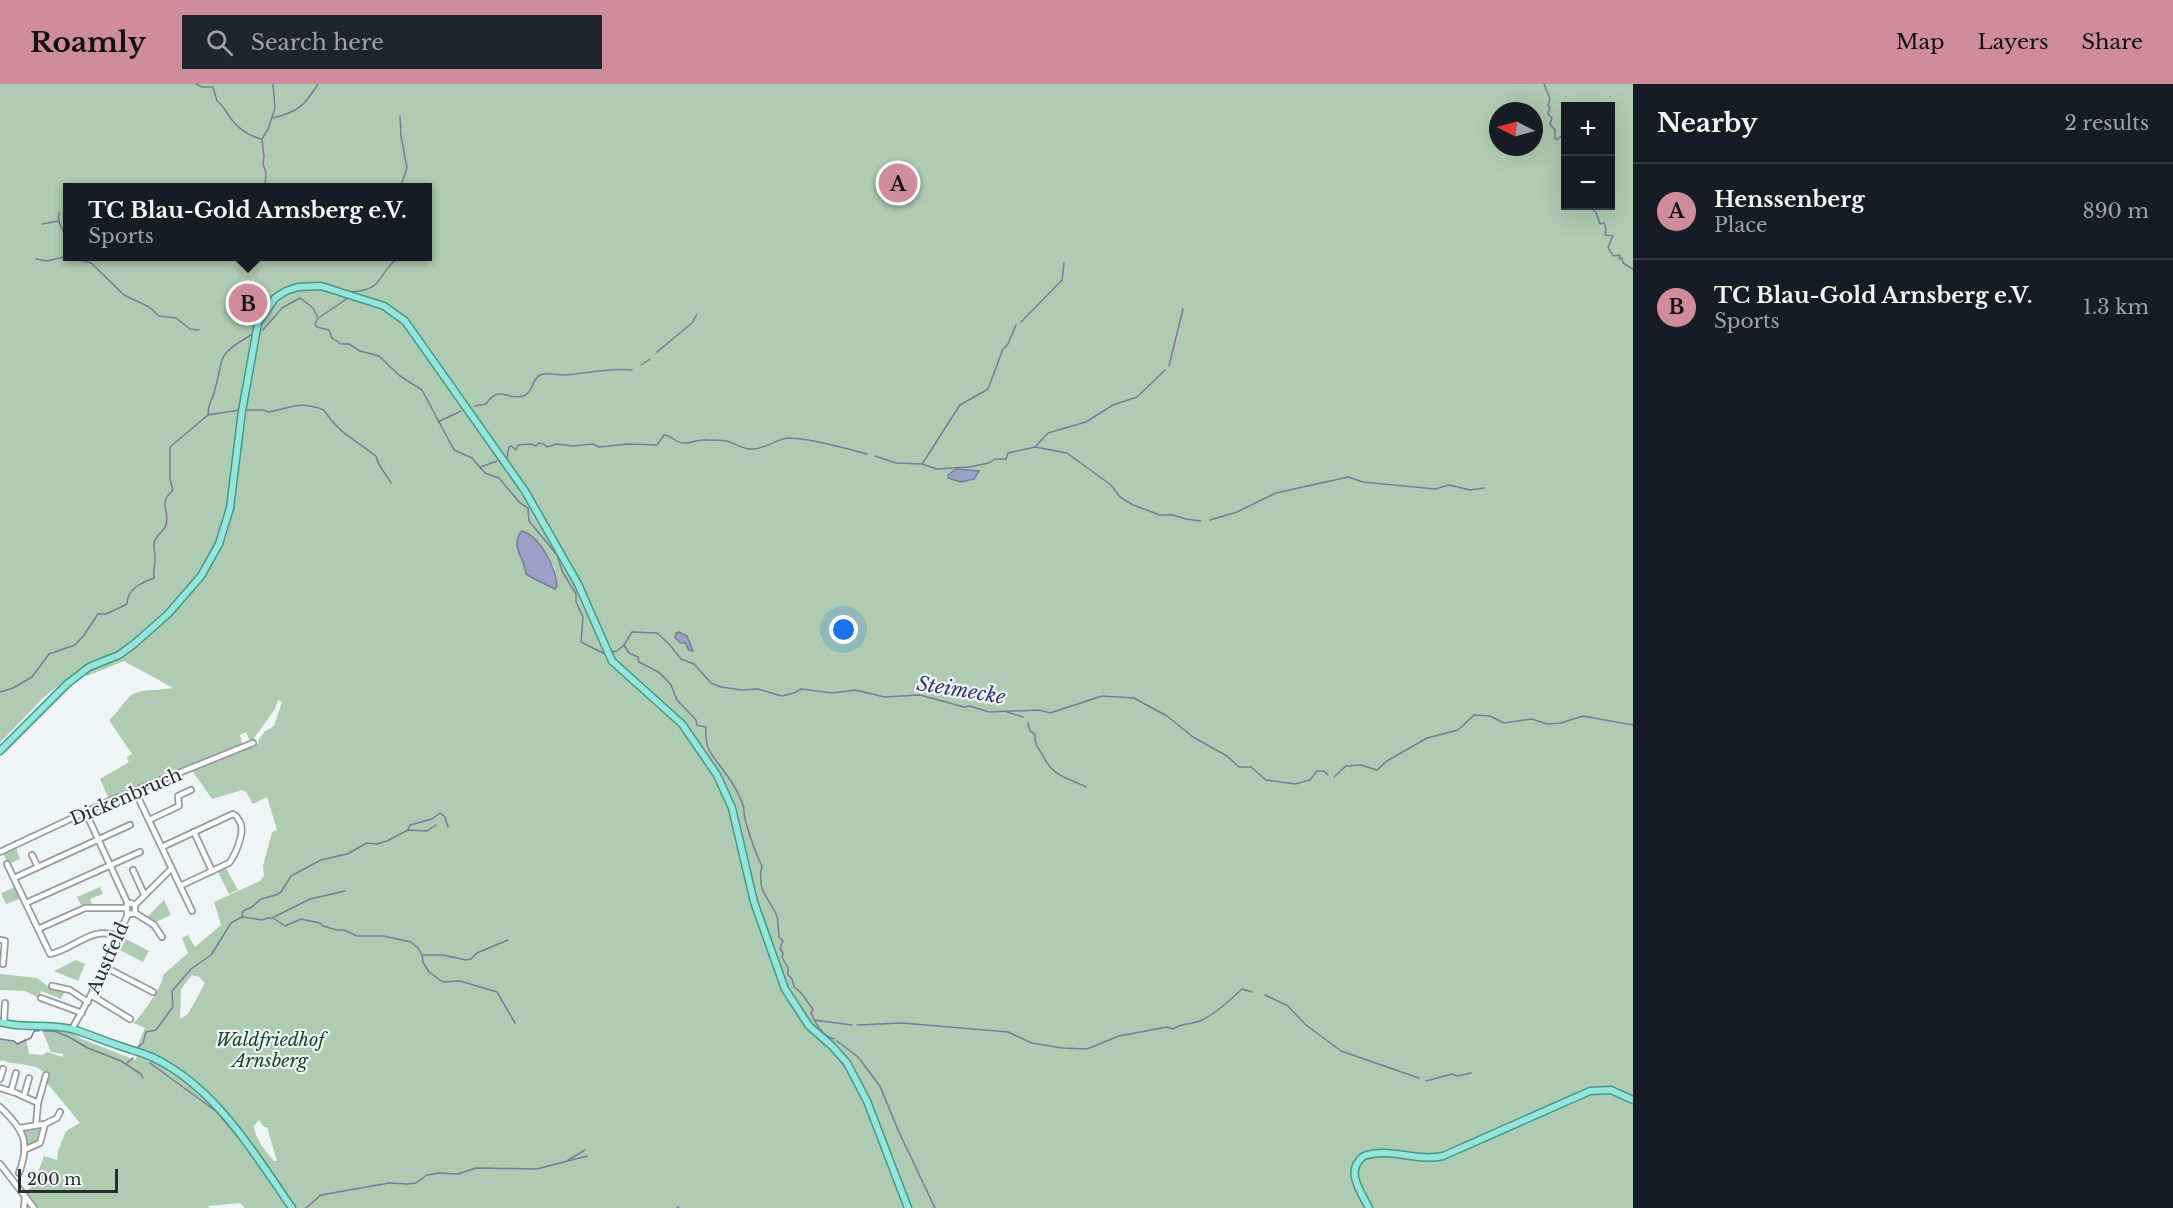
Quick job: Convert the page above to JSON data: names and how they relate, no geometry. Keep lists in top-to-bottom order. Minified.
{"streets":{"street":["Dickenbruch","Austfeld"]},"water":["Steimecke"],"parks":["Waldfriedhof Arnsberg"],"scale_bar":"200 m","north":"left","page":{"header":"Roamly","search":"Search here","nav":["Map","Layers","Share"],"heading":["Nearby","2 results"],"map_buttons":["+","−"],"pins":["A","B"],"list":[{"mark":"A","name":"Henssenberg","note":"Place","value":"890 m"},{"mark":"B","name":"TC Blau-Gold Arnsberg e.V.","note":"Sports","value":"1.3 km"}],"popup":["TC Blau-Gold Arnsberg e.V.","Sports"],"scale":"200 m"}}
